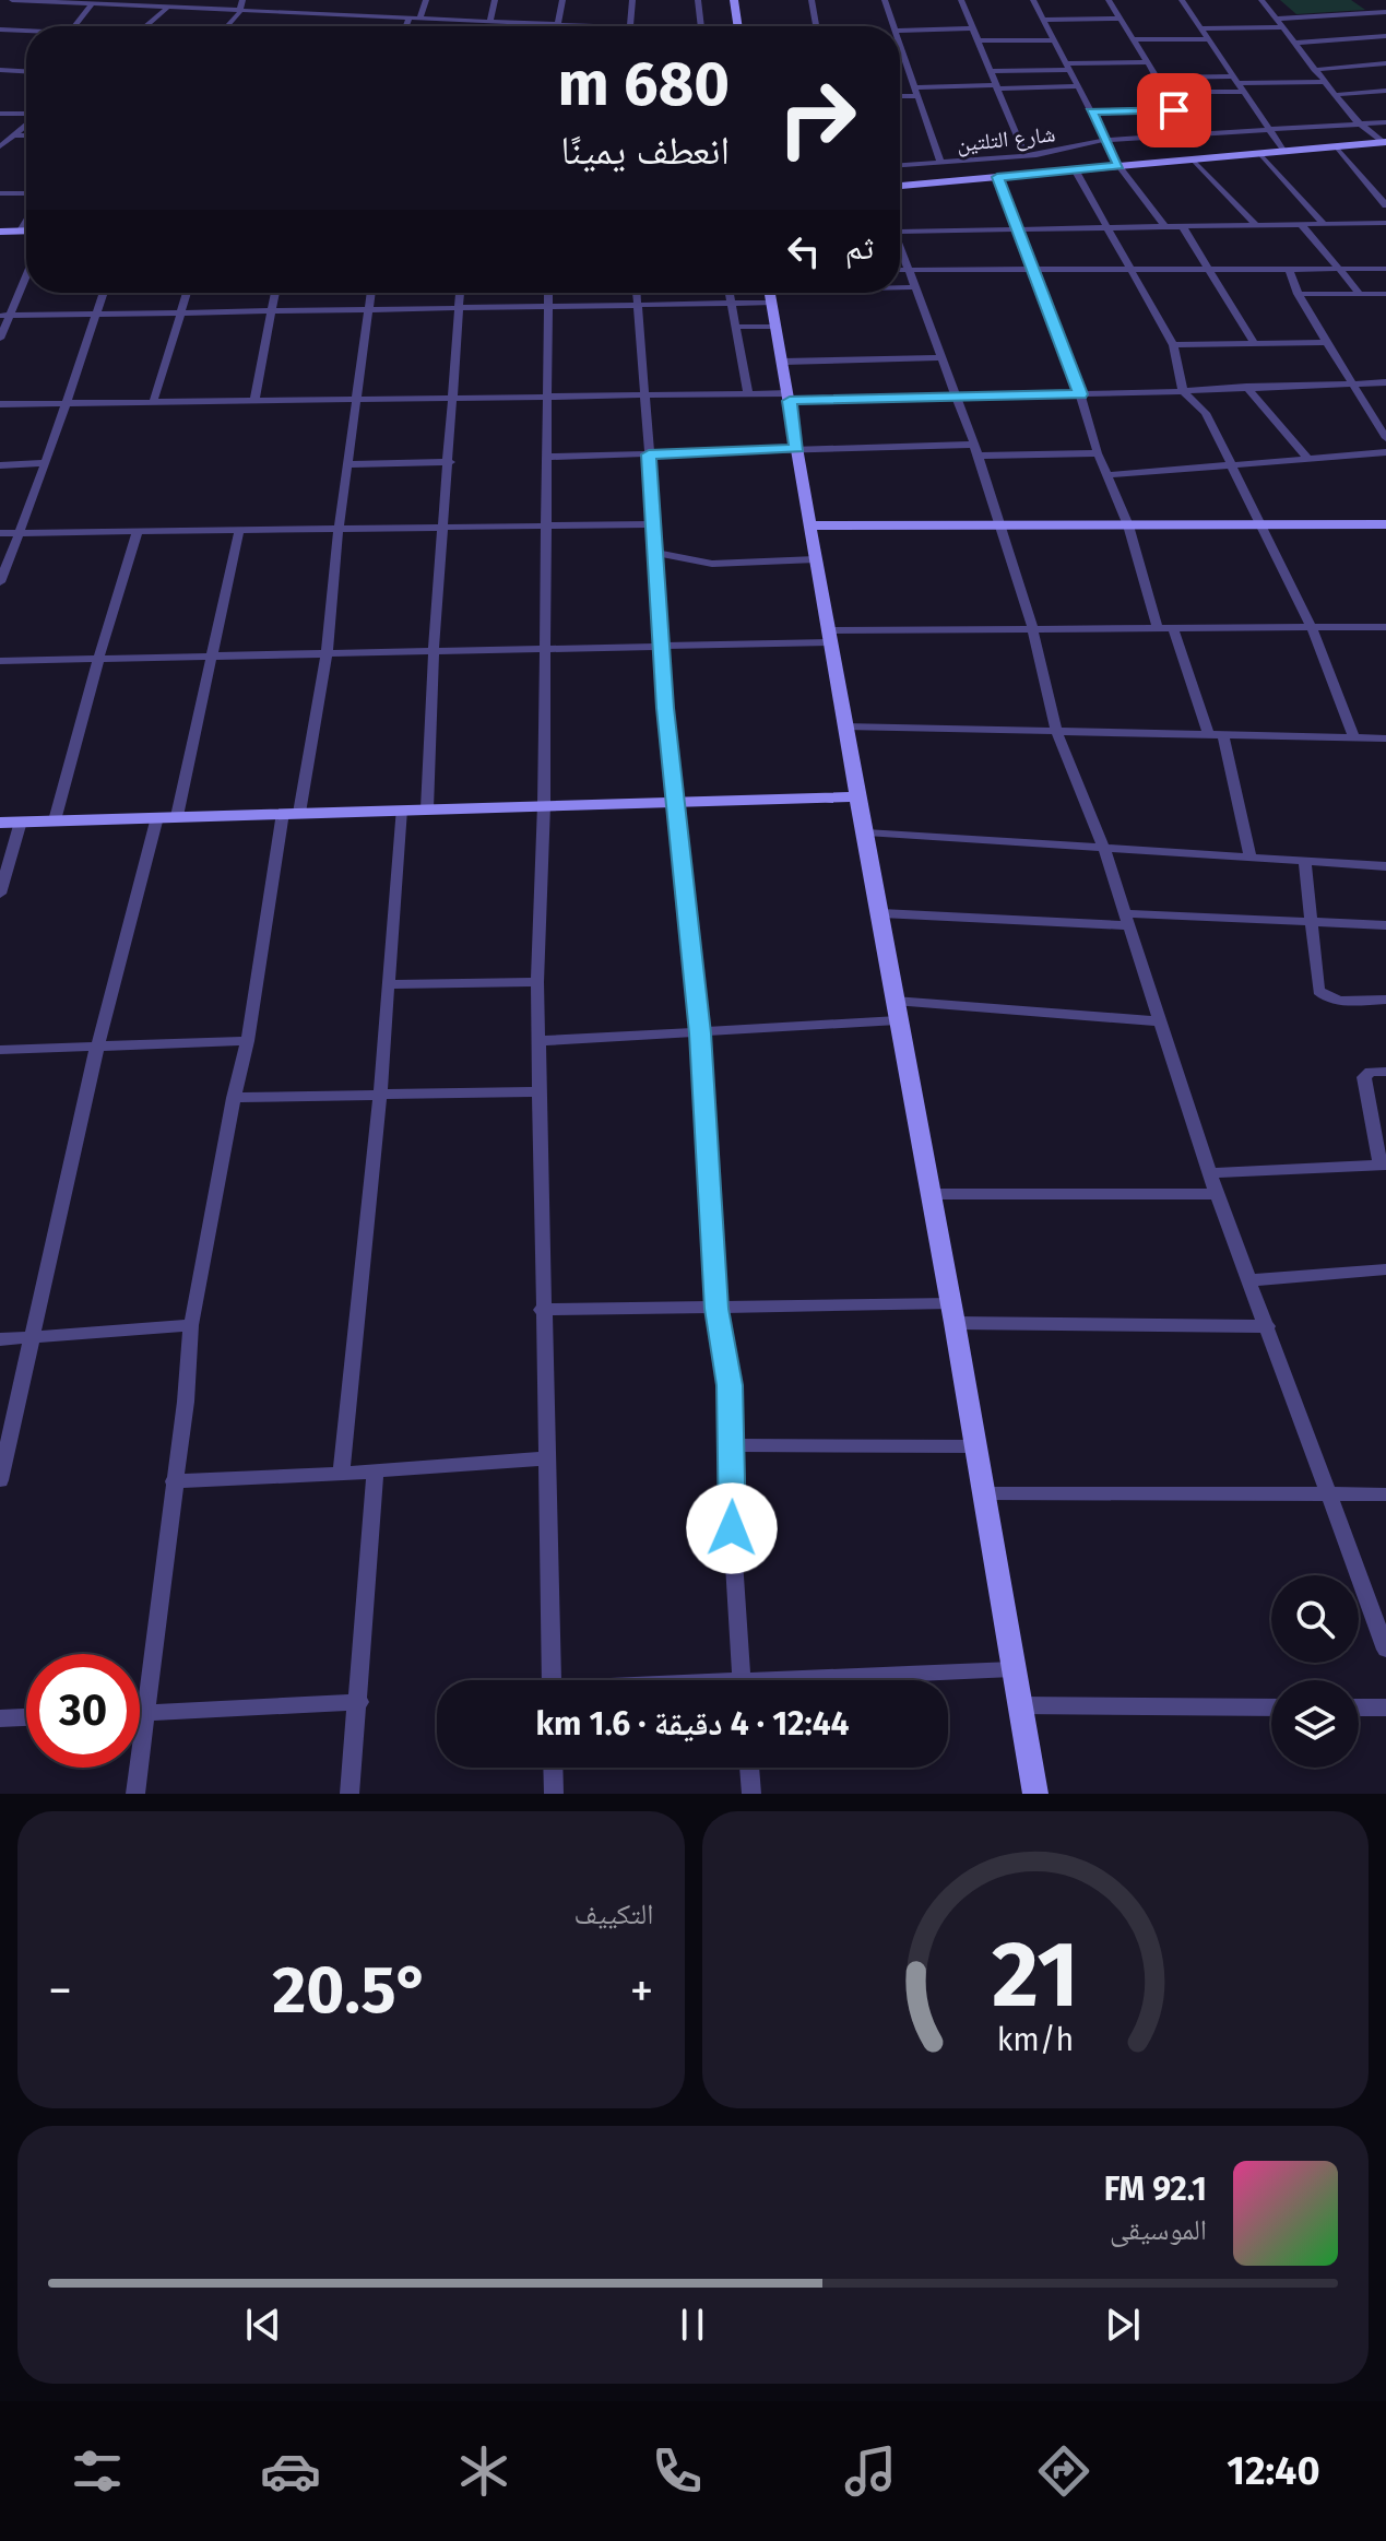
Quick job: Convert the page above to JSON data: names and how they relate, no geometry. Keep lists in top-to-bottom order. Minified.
{"streets":{"street":["شارع التلتين"]},"page":{"turn":["680 m","انعطف يمينًا"],"then":"ثم","limit":"30","trip":"12:44 · 4 دقيقة · 1.6 km","tile":"التكييف","heat":["−","20.5°","+"],"song":["92.1 FM","الموسيقى"],"tabs":"12:40","gauge":["21","km/h"]}}
